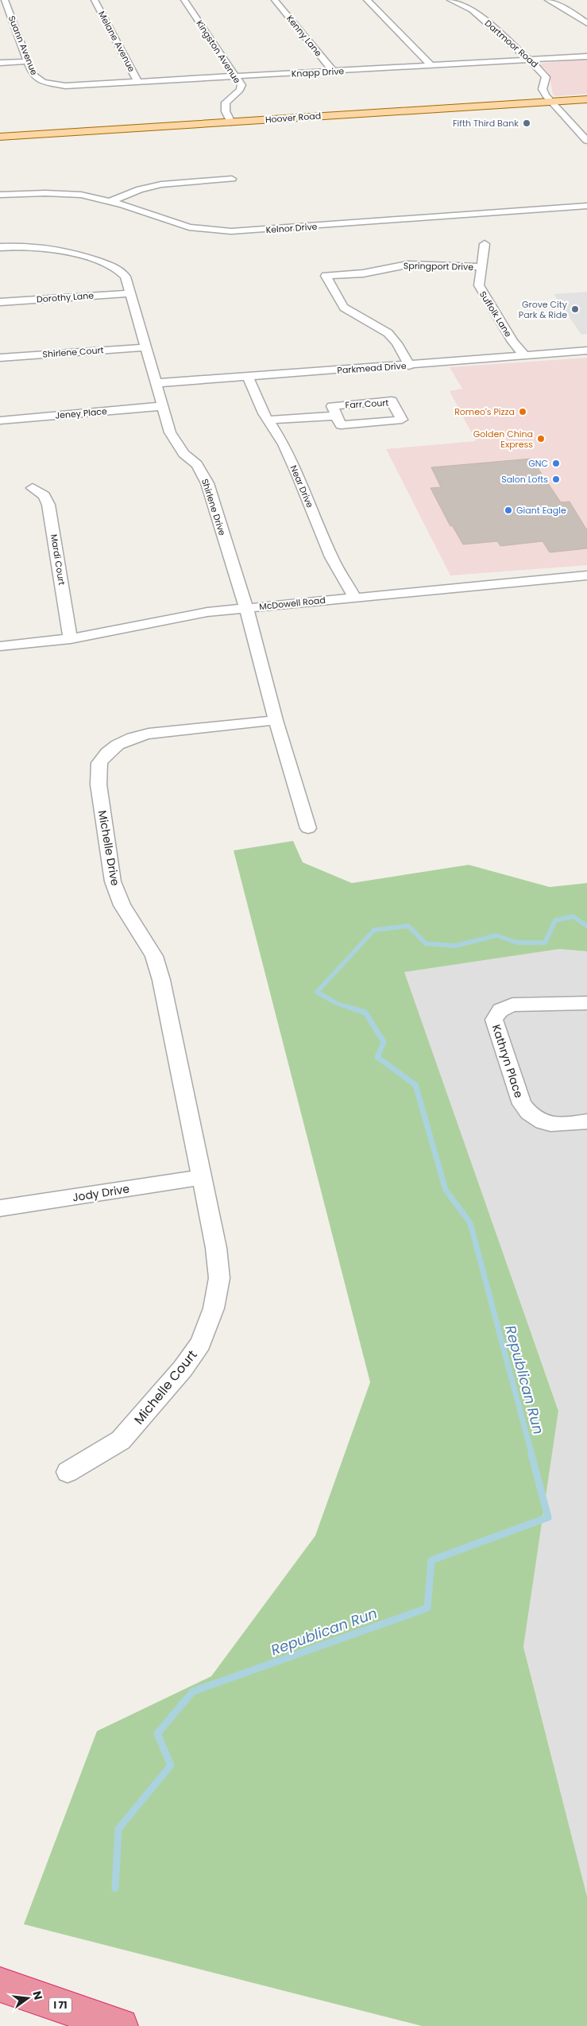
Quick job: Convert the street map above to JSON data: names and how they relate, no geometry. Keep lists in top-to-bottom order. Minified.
{"streets":{"highway":["I 71"],"main road":["Hoover Road"],"street":["Kenny Lane","Melane Avenue","Dartmoor Road","Suann Avenue","Kingston Avenue","Knapp Drive","Kelnor Drive","Springport Drive","Dorothy Lane","Suffolk Lane","Shirlene Court","Parkmead Drive","Farr Court","Jeney Place","Near Drive","Shirlene Drive","Mardi Court","McDowell Road","Michelle Drive","Kathryn Place","Jody Drive","Michelle Court"]},"crossings":[["Kenny Lane","Knapp Drive"],["Melane Avenue","Knapp Drive"],["Dartmoor Road","Knapp Drive"],["Dartmoor Road","Hoover Road"],["Suann Avenue","Knapp Drive"],["Kingston Avenue","Knapp Drive"],["Kingston Avenue","Hoover Road"],["Springport Drive","Suffolk Lane"],["Springport Drive","Parkmead Drive"],["Dorothy Lane","Shirlene Drive"],["Suffolk Lane","Parkmead Drive"],["Shirlene Court","Shirlene Drive"],["Parkmead Drive","Near Drive"],["Parkmead Drive","Shirlene Drive"],["Farr Court","Near Drive"],["Jeney Place","Shirlene Drive"],["Near Drive","McDowell Road"],["Shirlene Drive","McDowell Road"],["Shirlene Drive","Michelle Drive"],["Mardi Court","McDowell Road"],["Michelle Drive","Jody Drive"],["Michelle Drive","Michelle Court"],["Jody Drive","Michelle Court"]],"water":["Republican Run"],"places":["Fifth Third Bank","Grove City Park & Ride","Romeo's Pizza","Golden China Express","GNC","Salon Lofts","Giant Eagle"],"north":"right"}
